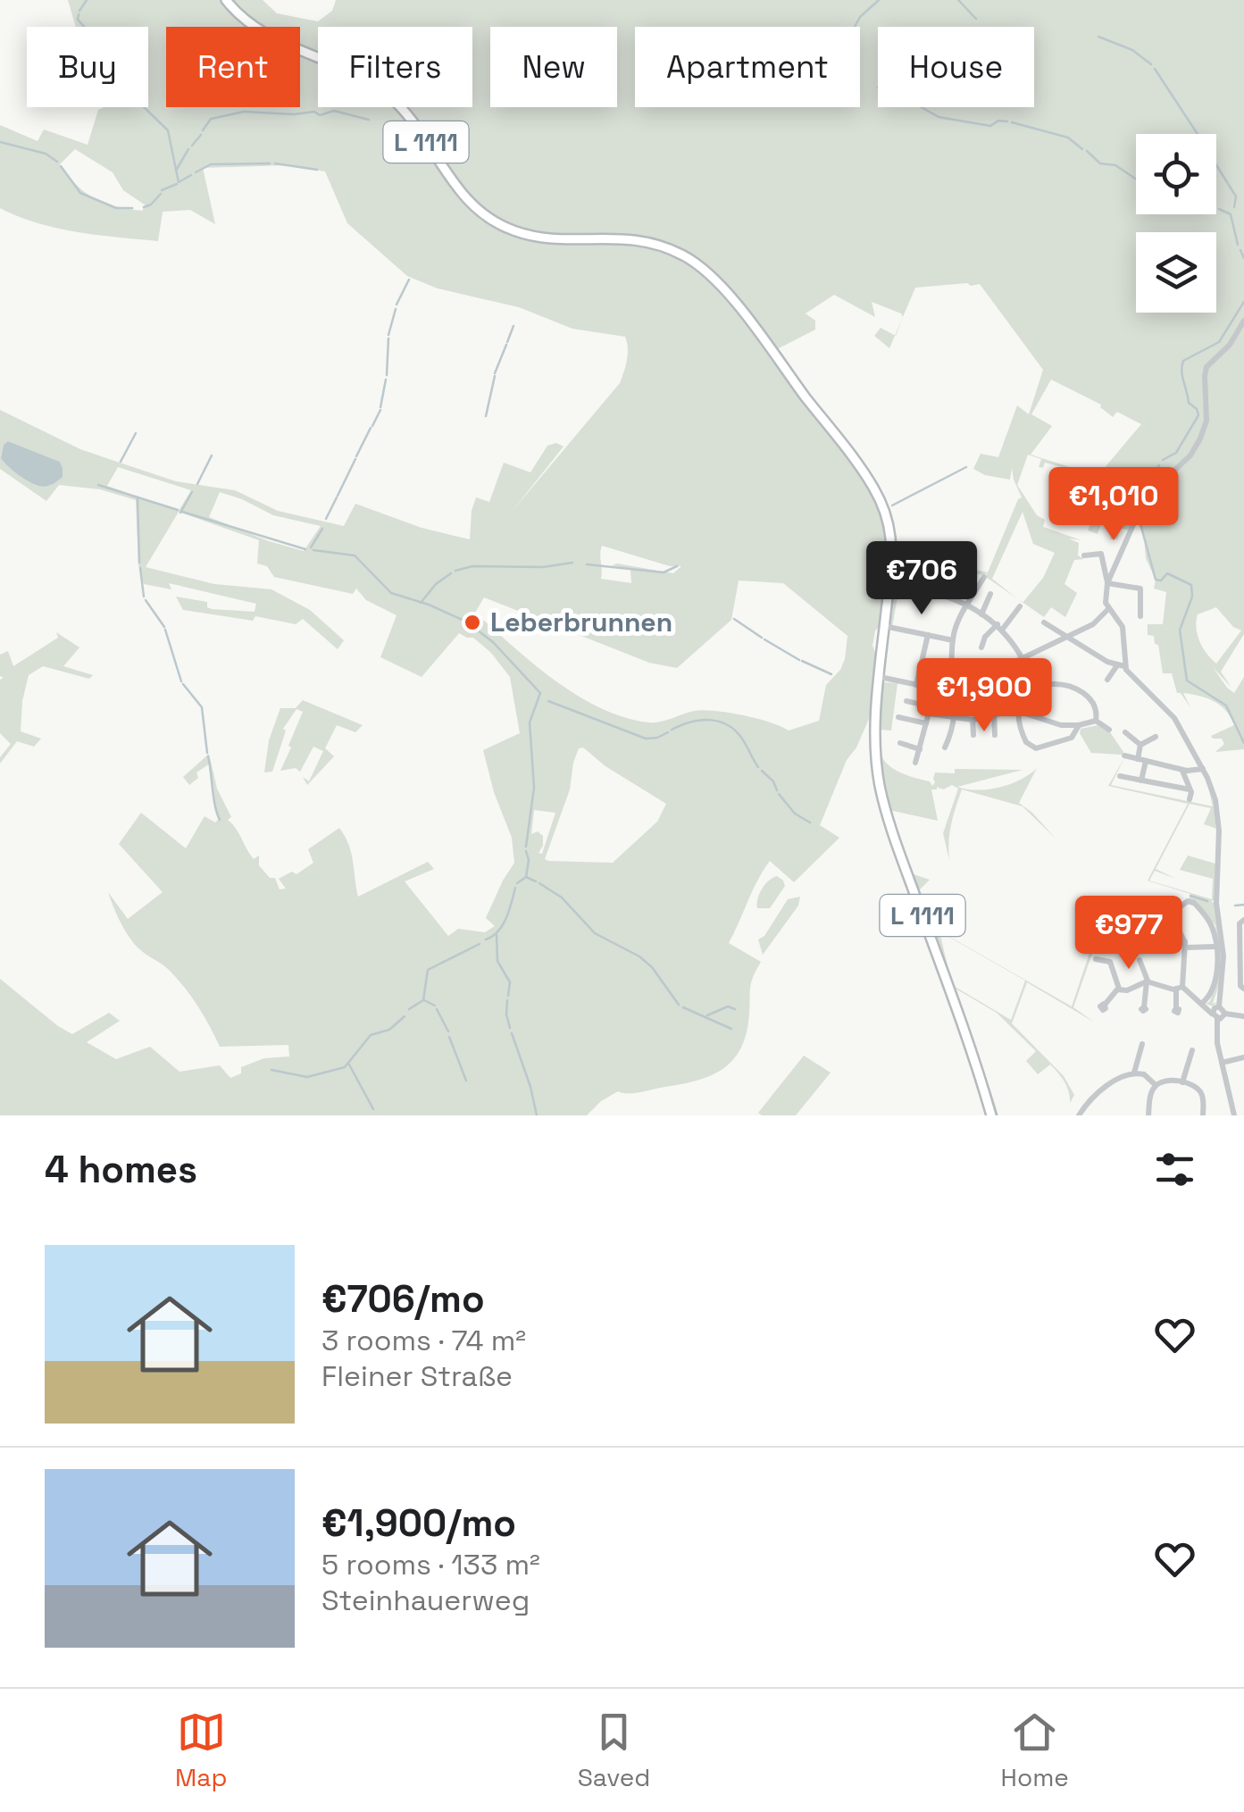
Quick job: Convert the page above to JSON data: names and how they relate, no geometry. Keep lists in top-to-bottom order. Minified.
{"streets":{"main road":["L 1111"]},"places":["Leberbrunnen"],"page":{"chip":["Buy","Rent","Filters","New","Apartment","House"],"price":["€1,010","€706","€1,900","€977"],"heading":"4 homes","list":[{"name":"€706/mo","note":"3 rooms · 74 m² · Fleiner Straße"},{"name":"€1,900/mo","note":"5 rooms · 133 m² · Steinhauerweg"}],"tabs":["Map","Saved","Home"]}}
